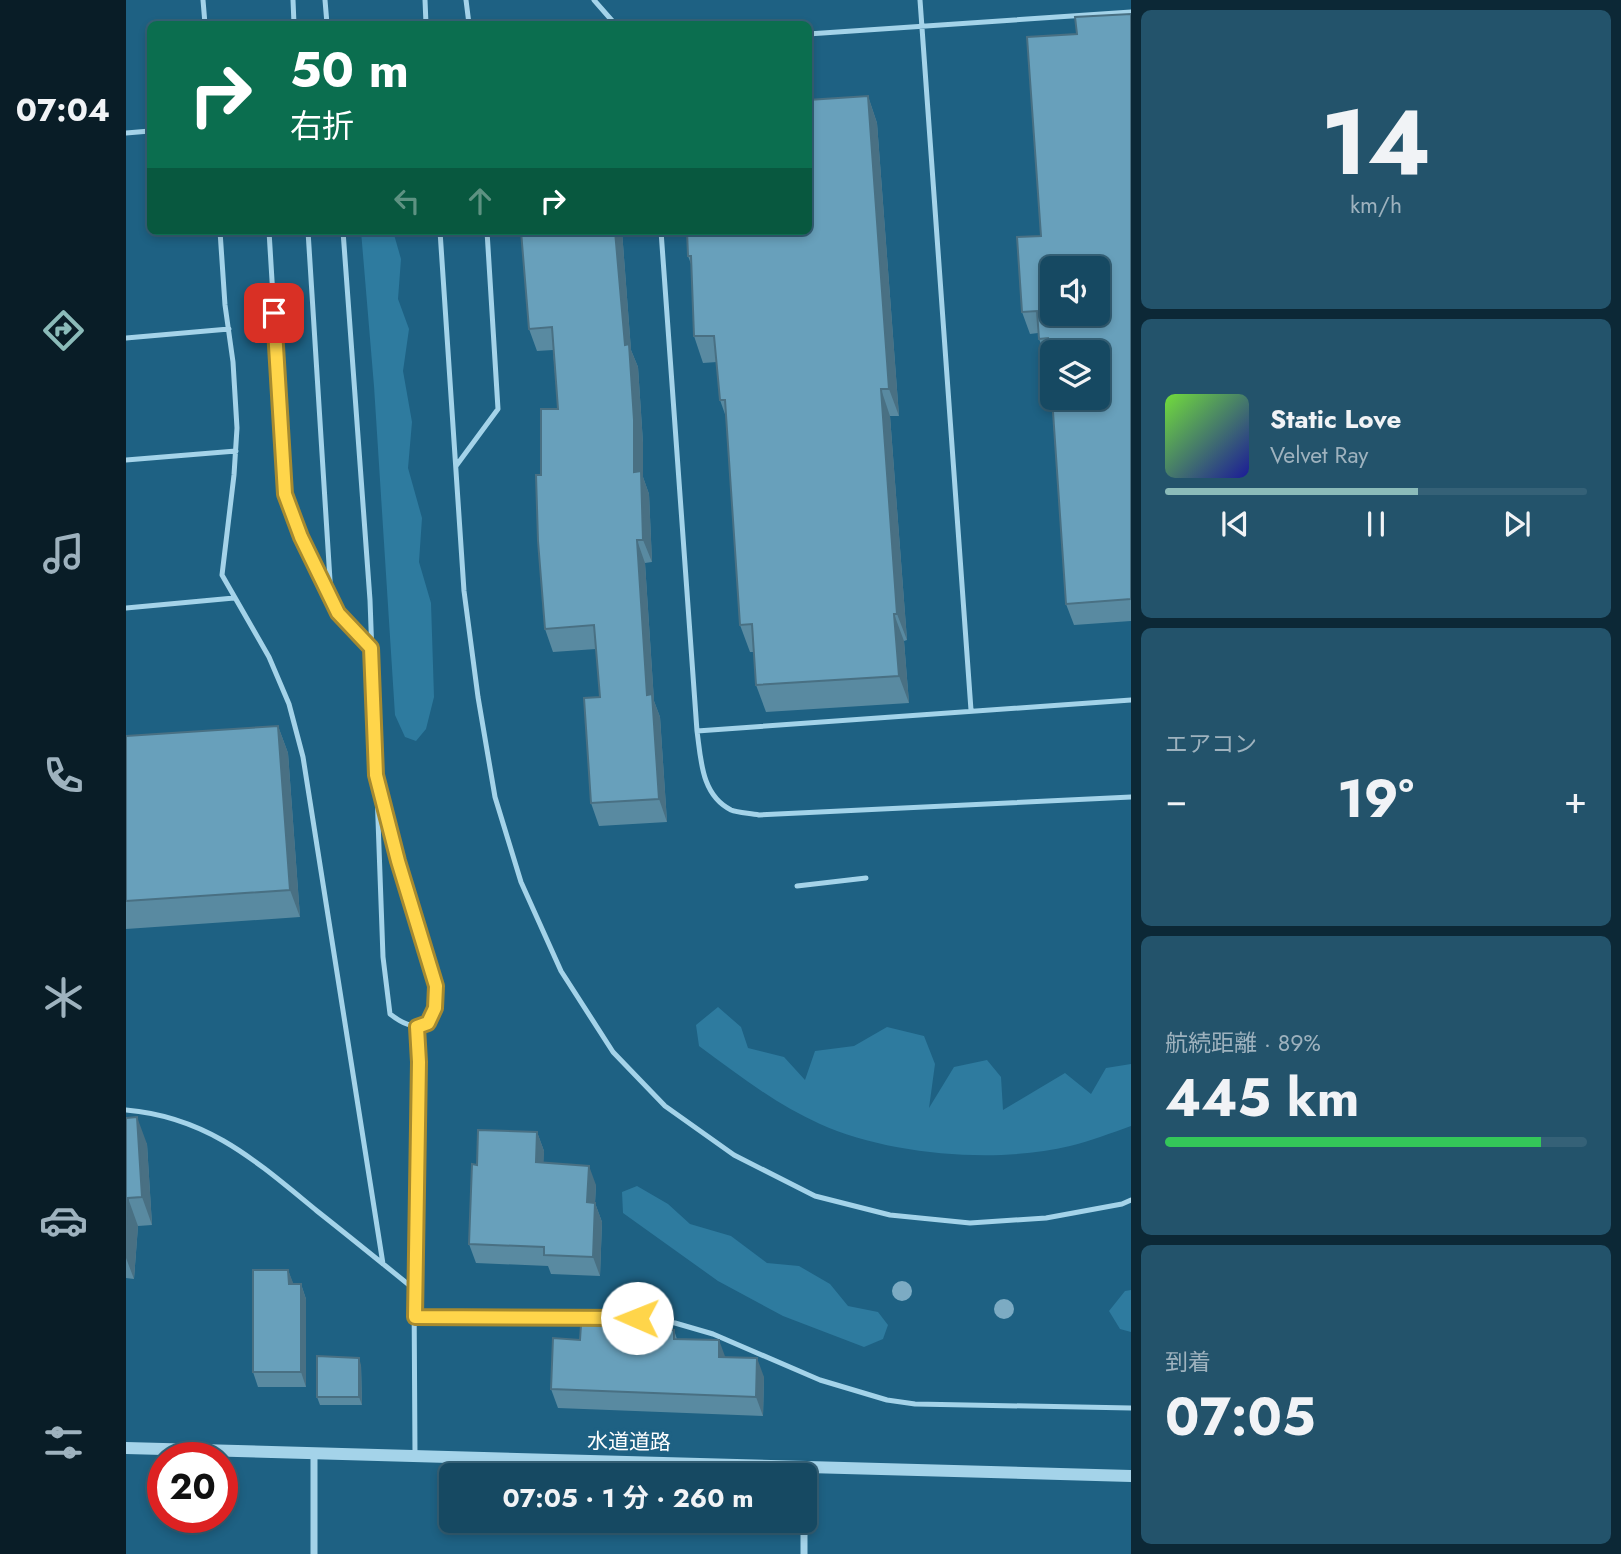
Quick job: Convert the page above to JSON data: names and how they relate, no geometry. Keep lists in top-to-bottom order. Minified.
{"streets":{"street":["水道道路"]},"page":{"tabs":"07:04","tile":[["14","km/h"],"エアコン",["航続距離 · 89%","445 km"],["到着","07:05"]],"turn":["50 m","右折"],"song":["Static Love","Velvet Ray"],"heat":["−","19°","+"],"limit":"20","trip":"07:05 · 1 分 · 260 m"}}
